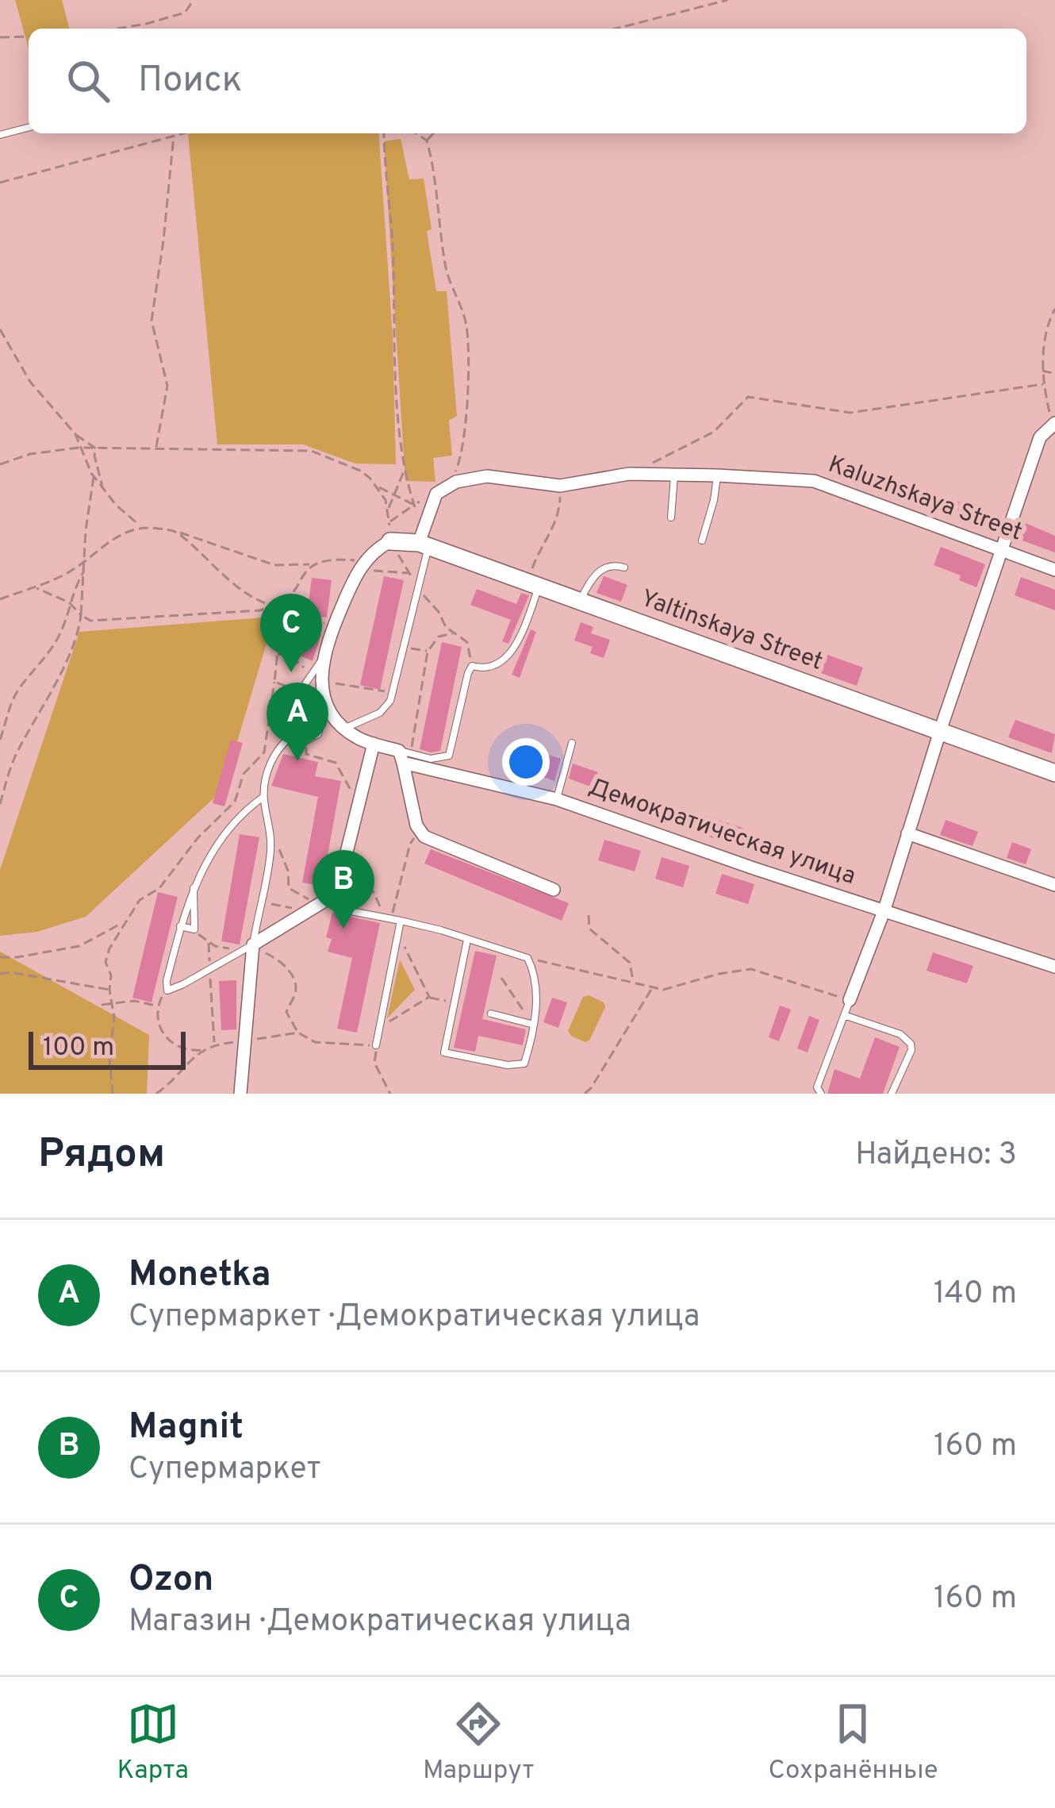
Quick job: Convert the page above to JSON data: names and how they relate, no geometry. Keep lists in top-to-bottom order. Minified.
{"streets":{"street":["Kaluzhskaya Street","Yaltinskaya Street","Демократическая улица"]},"scale_bar":"100 m","page":{"search":"Поиск","pins":["C","A","B"],"scale":"100 m","heading":["Рядом","Найдено: 3"],"list":[{"mark":"A","name":"Monetka","note":"Супермаркет · Демократическая улица","value":"140 m"},{"mark":"B","name":"Magnit","note":"Супермаркет","value":"160 m"},{"mark":"C","name":"Ozon","note":"Магазин · Демократическая улица","value":"160 m"}],"nav":["Карта","Маршрут","Сохранённые"]}}
